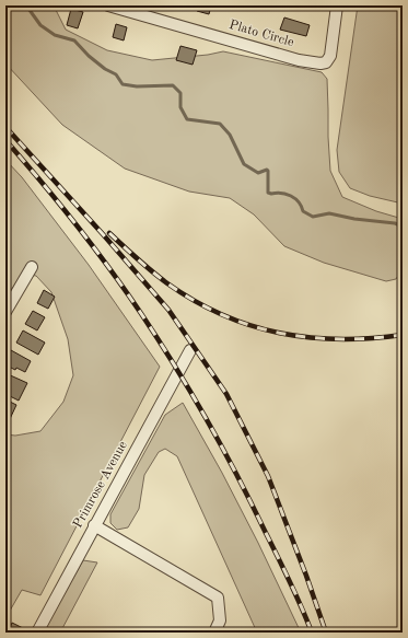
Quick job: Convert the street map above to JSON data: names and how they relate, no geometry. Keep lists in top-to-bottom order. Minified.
{"streets":{"street":["Plato Circle","Primrose Avenue"]}}
